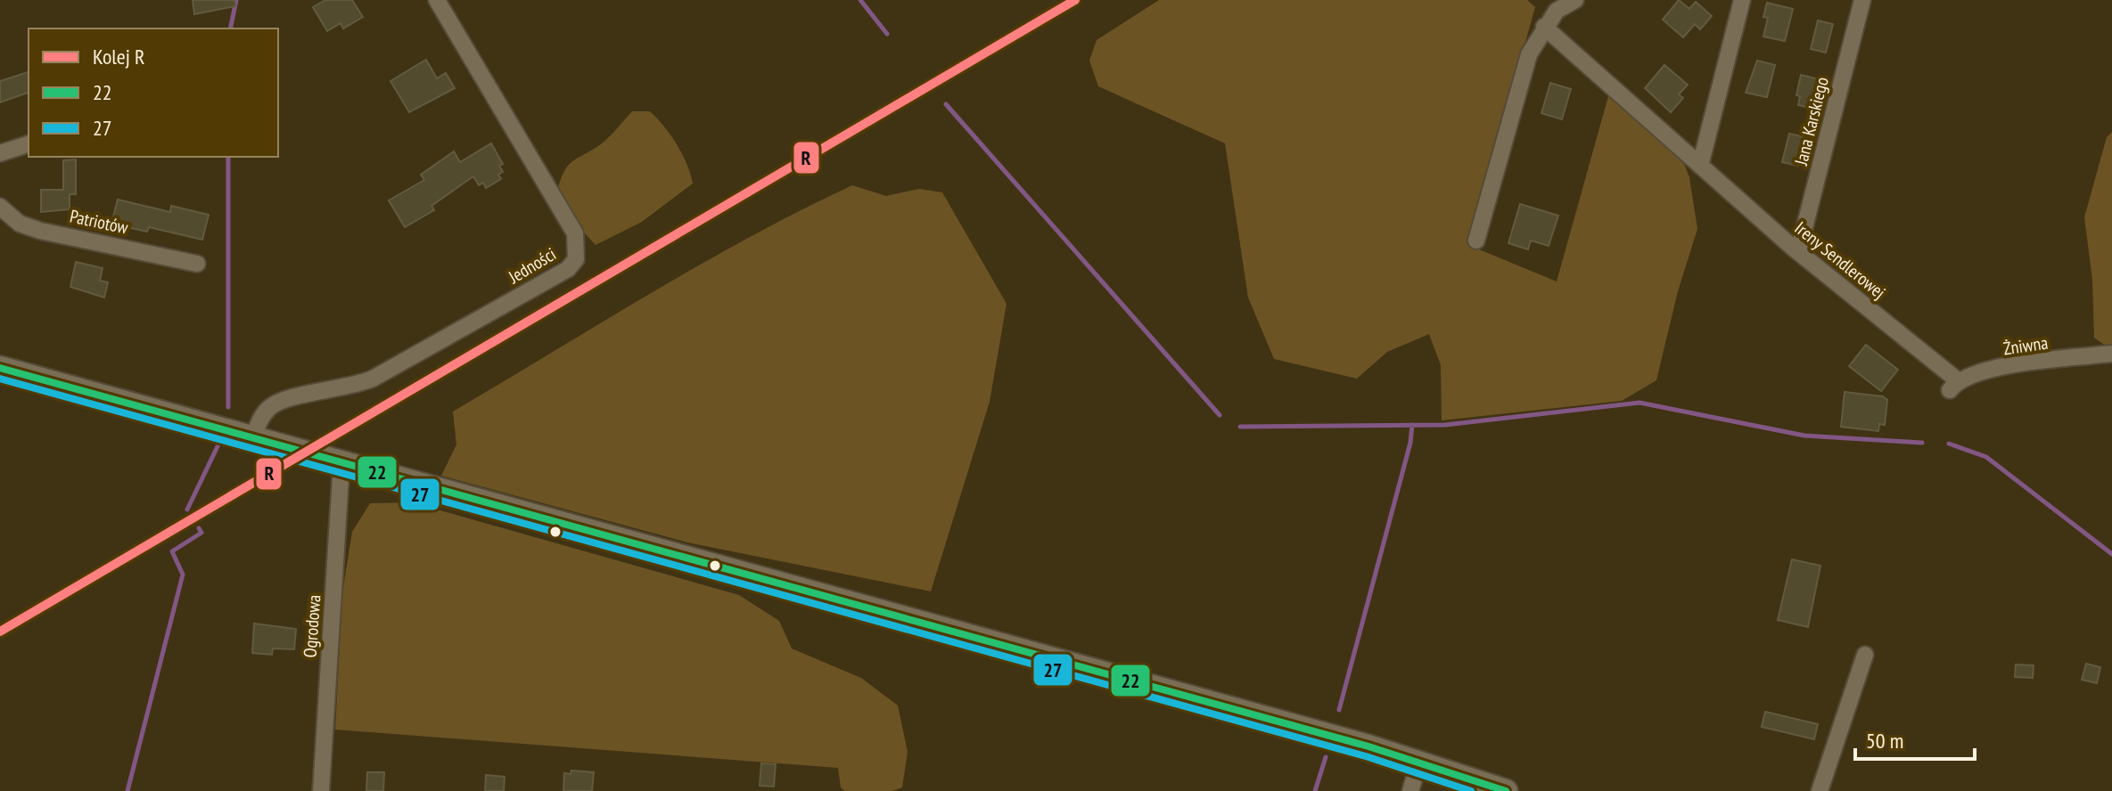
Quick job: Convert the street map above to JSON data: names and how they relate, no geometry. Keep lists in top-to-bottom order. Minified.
{"streets":{"street":["Jana Karskiego","Patriotów","Ireny Sendlerowej","Jedności","Żniwna","Ogrodowa"]},"crossings":[["Jana Karskiego","Ireny Sendlerowej"],["Ireny Sendlerowej","Żniwna"]],"lines":["rail line R","transit line 22","transit line 27"],"legend":["Kolej R","22","27"],"scale_bar":"50 m"}
